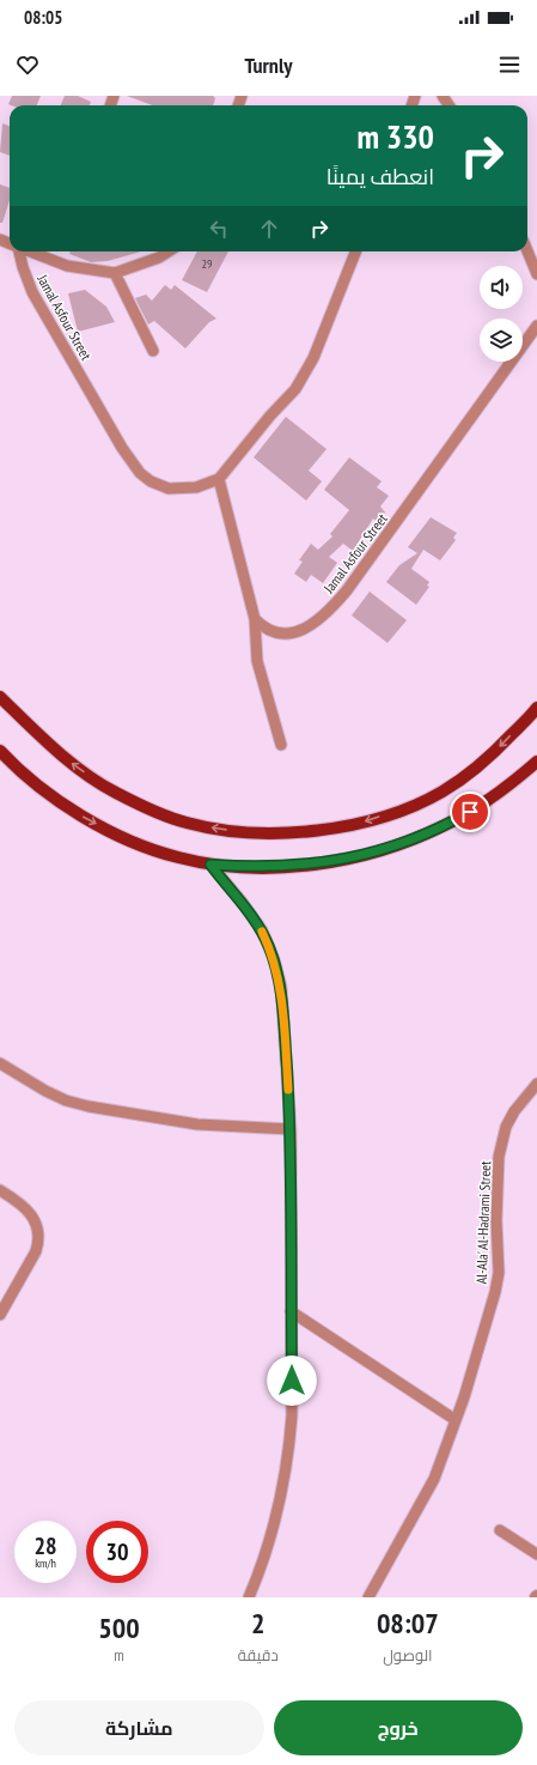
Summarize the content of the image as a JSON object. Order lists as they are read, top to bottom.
{
  "streets": {
    "street": ["Jamal Asfour Street", "Al-Ala' Al-Hadrami Street"]
  },
  "house_numbers": ["29"],
  "page": {
    "status": "08:05",
    "header": "Turnly",
    "turn": ["330 m", "انعطف يمينًا"],
    "speed": "28 km/h",
    "limit": "30",
    "eta": [
      "08:07",
      "الوصول",
      "2",
      "دقيقة",
      "500",
      "m"
    ],
    "buttons": ["خروج", "مشاركة"]
  }
}
